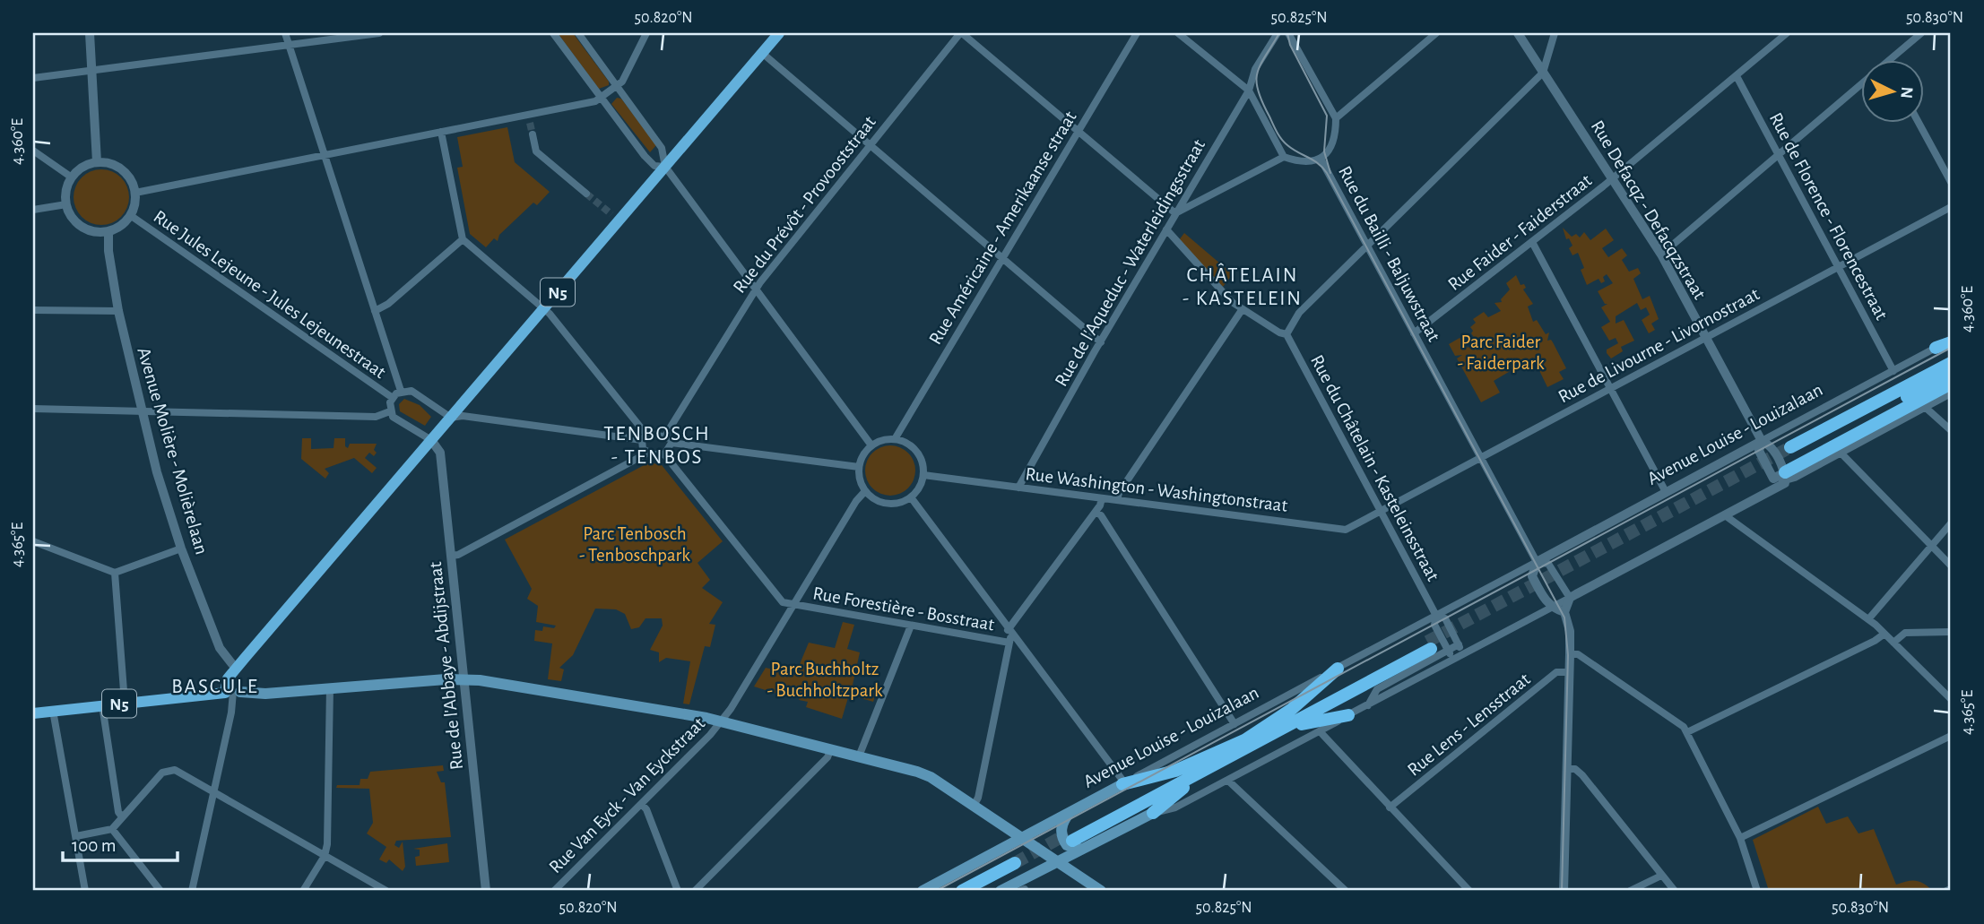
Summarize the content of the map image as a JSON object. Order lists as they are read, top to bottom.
{
  "streets": {
    "highway": ["Avenue Louise - Louizalaan"],
    "main road": ["N5"],
    "street": [
      "Rue du Prévôt - Provooststraat",
      "Rue Defacqz - Defacqzstraat",
      "Rue de Florence - Florencestraat",
      "Rue Américaine - Amerikaanse straat",
      "Rue Faider - Faiderstraat",
      "Rue du Bailli - Baljuwstraat",
      "Rue de l'Aqueduc - Waterleidingsstraat",
      "Rue Jules Lejeune - Jules Lejeunestraat",
      "Rue de Livourne - Livornostraat",
      "Avenue Molière - Molièrelaan",
      "Rue du Châtelain - Kasteleinsstraat",
      "Rue Washington - Washingtonstraat",
      "Rue Forestière - Bosstraat",
      "Rue de l'Abbaye - Abdijstraat",
      "Rue Lens - Lensstraat",
      "Rue Van Eyck - Van Eyckstraat"
    ]
  },
  "crossings": [
    ["Rue Defacqz - Defacqzstraat", "Rue Faider - Faiderstraat"],
    ["Rue Defacqz - Defacqzstraat", "Rue de Livourne - Livornostraat"],
    ["Rue Defacqz - Defacqzstraat", "Avenue Louise - Louizalaan"],
    ["Rue de Florence - Florencestraat", "Rue Faider - Faiderstraat"],
    ["Rue de Florence - Florencestraat", "Rue de Livourne - Livornostraat"],
    ["Rue de Florence - Florencestraat", "Avenue Louise - Louizalaan"],
    ["Rue Américaine - Amerikaanse straat", "Rue Washington - Washingtonstraat"],
    ["Rue Faider - Faiderstraat", "Rue du Bailli - Baljuwstraat"],
    ["Rue du Bailli - Baljuwstraat", "Rue de Livourne - Livornostraat"],
    ["Rue du Bailli - Baljuwstraat", "Avenue Louise - Louizalaan"],
    ["Rue de l'Aqueduc - Waterleidingsstraat", "Rue Washington - Washingtonstraat"],
    ["N5", "Avenue Molière - Molièrelaan"],
    ["N5", "Rue de l'Abbaye - Abdijstraat"],
    ["Rue Jules Lejeune - Jules Lejeunestraat", "Avenue Molière - Molièrelaan"],
    ["Rue de Livourne - Livornostraat", "Rue du Châtelain - Kasteleinsstraat"],
    ["Rue de Livourne - Livornostraat", "Rue Washington - Washingtonstraat"],
    ["Avenue Louise - Louizalaan", "Rue du Châtelain - Kasteleinsstraat"],
    ["Rue du Châtelain - Kasteleinsstraat", "Rue Washington - Washingtonstraat"]
  ],
  "districts": ["CHÂTELAIN - KASTELEIN", "TENBOSCH - TENBOS", "BASCULE"],
  "parks": ["Parc Faider - Faiderpark", "Parc Tenbosch - Tenboschpark", "Parc Buchholtz - Buchholtzpark"],
  "scale_bar": "100 m",
  "north": "right",
  "coordinates": [
    "50.820°N",
    "50.825°N",
    "50.830°N",
    "4.360°E",
    "4.365°E"
  ]
}
